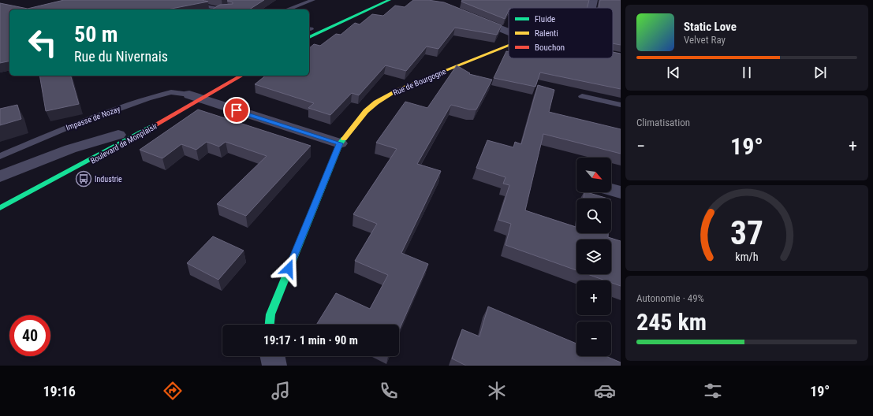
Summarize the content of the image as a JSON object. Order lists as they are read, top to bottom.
{
  "streets": {
    "main road": ["Rue de Bourgogne", "Boulevard de Monplaisir"],
    "lane": ["Impasse de Nozay"]
  },
  "crossings": [
    ["Impasse de Nozay", "Boulevard de Monplaisir"]
  ],
  "places": {
    "bus stop": ["Industrie"]
  },
  "legend": ["Fluide", "Ralenti", "Bouchon"],
  "north": "bottom right",
  "page": {
    "turn": ["50 m", "Rue du Nivernais"],
    "song": ["Static Love", "Velvet Ray"],
    "tile": [
      "Climatisation",
      ["Autonomie · 49%", "245 km"]
    ],
    "heat": ["−", "19°", "+"],
    "map_buttons": ["+", "−"],
    "limit": "40",
    "trip": "19:17 · 1 min · 90 m",
    "tabs": ["19:16", "19°"],
    "gauge": ["37", "km/h"]
  }
}
